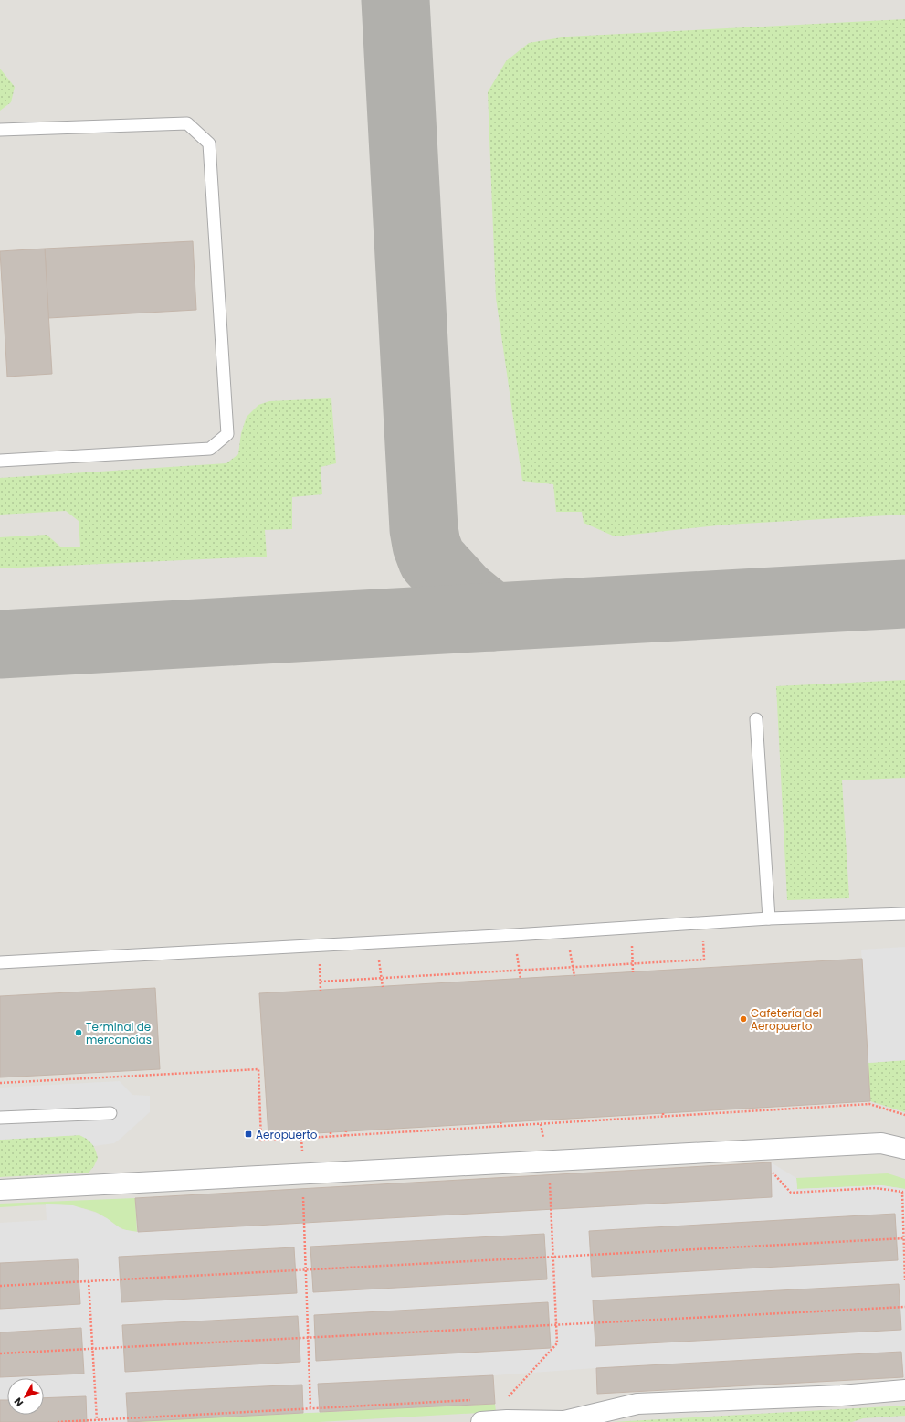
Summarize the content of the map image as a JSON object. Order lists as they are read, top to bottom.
{
  "places": {
    "other": ["Cafetería del Aeropuerto", "Terminal de mercancías"],
    "transit": ["Aeropuerto"]
  },
  "north": "bottom left"
}
